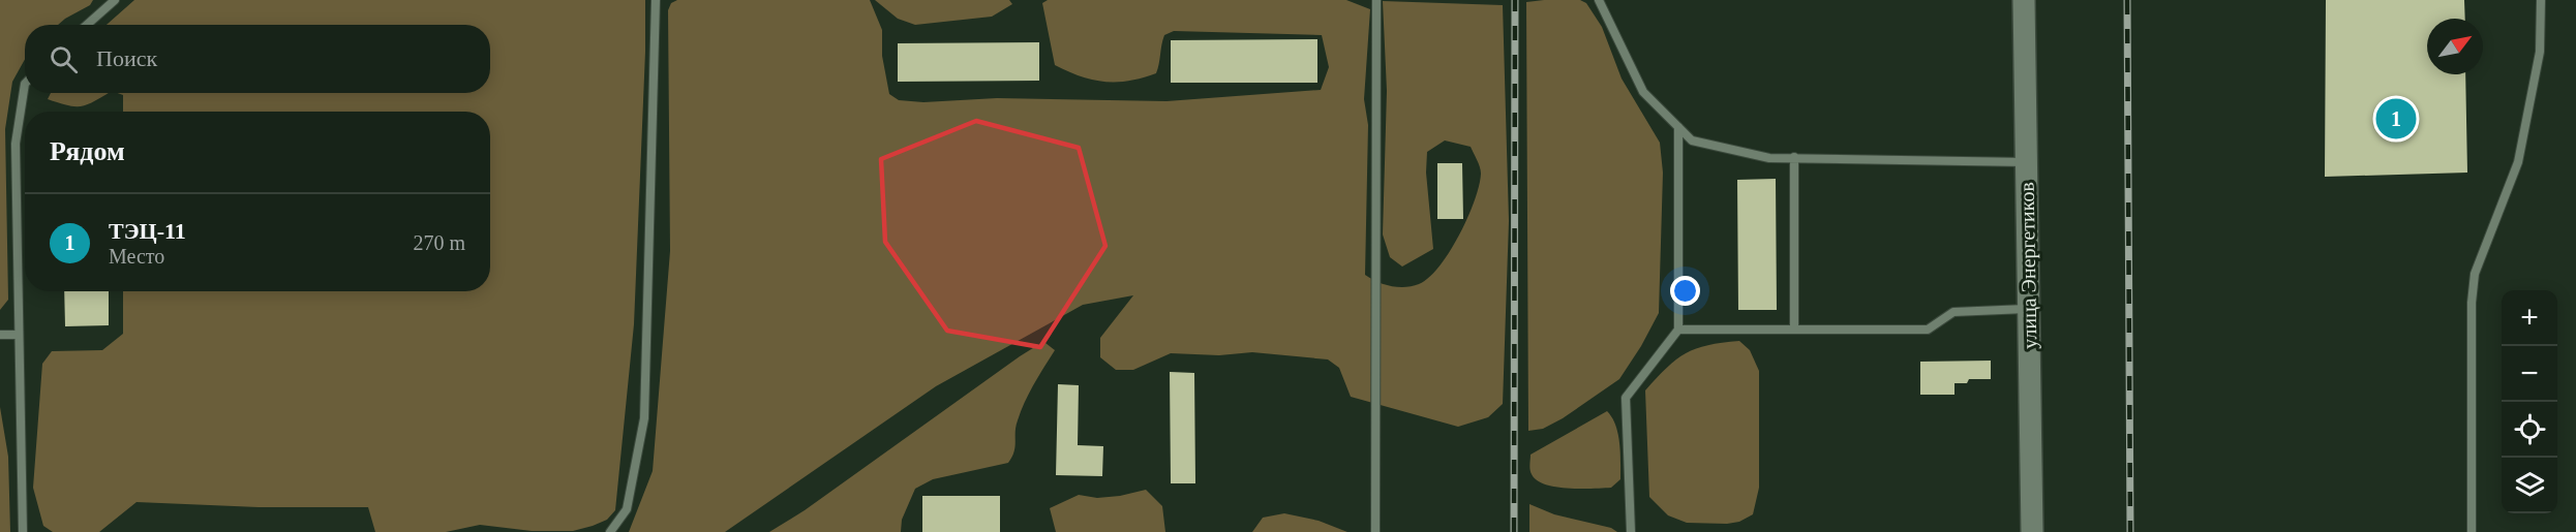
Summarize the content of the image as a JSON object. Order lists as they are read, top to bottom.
{
  "streets": {
    "street": ["улица Энергетиков"]
  },
  "north": "top right",
  "page": {
    "search": "Поиск",
    "pins": "1",
    "heading": "Рядом",
    "list": [
      {
        "mark": "1",
        "name": "ТЭЦ-11",
        "note": "Место",
        "value": "270 m"
      }
    ],
    "map_buttons": ["+", "−"]
  }
}
